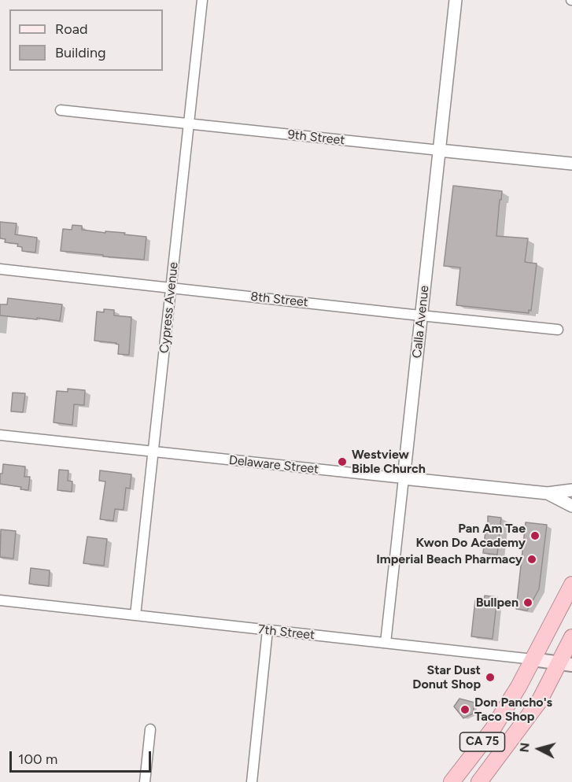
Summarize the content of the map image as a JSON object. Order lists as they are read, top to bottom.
{
  "streets": {
    "highway": ["CA 75"],
    "main road": ["7th Street"],
    "street": [
      "9th Street",
      "8th Street",
      "Cypress Avenue",
      "Calla Avenue",
      "Delaware Street"
    ]
  },
  "crossings": [
    ["9th Street", "Cypress Avenue"],
    ["9th Street", "Calla Avenue"],
    ["8th Street", "Cypress Avenue"],
    ["8th Street", "Calla Avenue"],
    ["Cypress Avenue", "Delaware Street"],
    ["Cypress Avenue", "7th Street"],
    ["Calla Avenue", "Delaware Street"],
    ["Calla Avenue", "7th Street"],
    ["7th Street", "CA 75"]
  ],
  "places": [
    "Westview Bible Church",
    "Pan Am Tae Kwon Do Academy",
    "Imperial Beach Pharmacy",
    "Bullpen",
    "Star Dust Donut Shop",
    "Don Pancho's Taco Shop"
  ],
  "legend": ["Road", "Building"],
  "scale_bar": "100 m",
  "north": "left"
}
